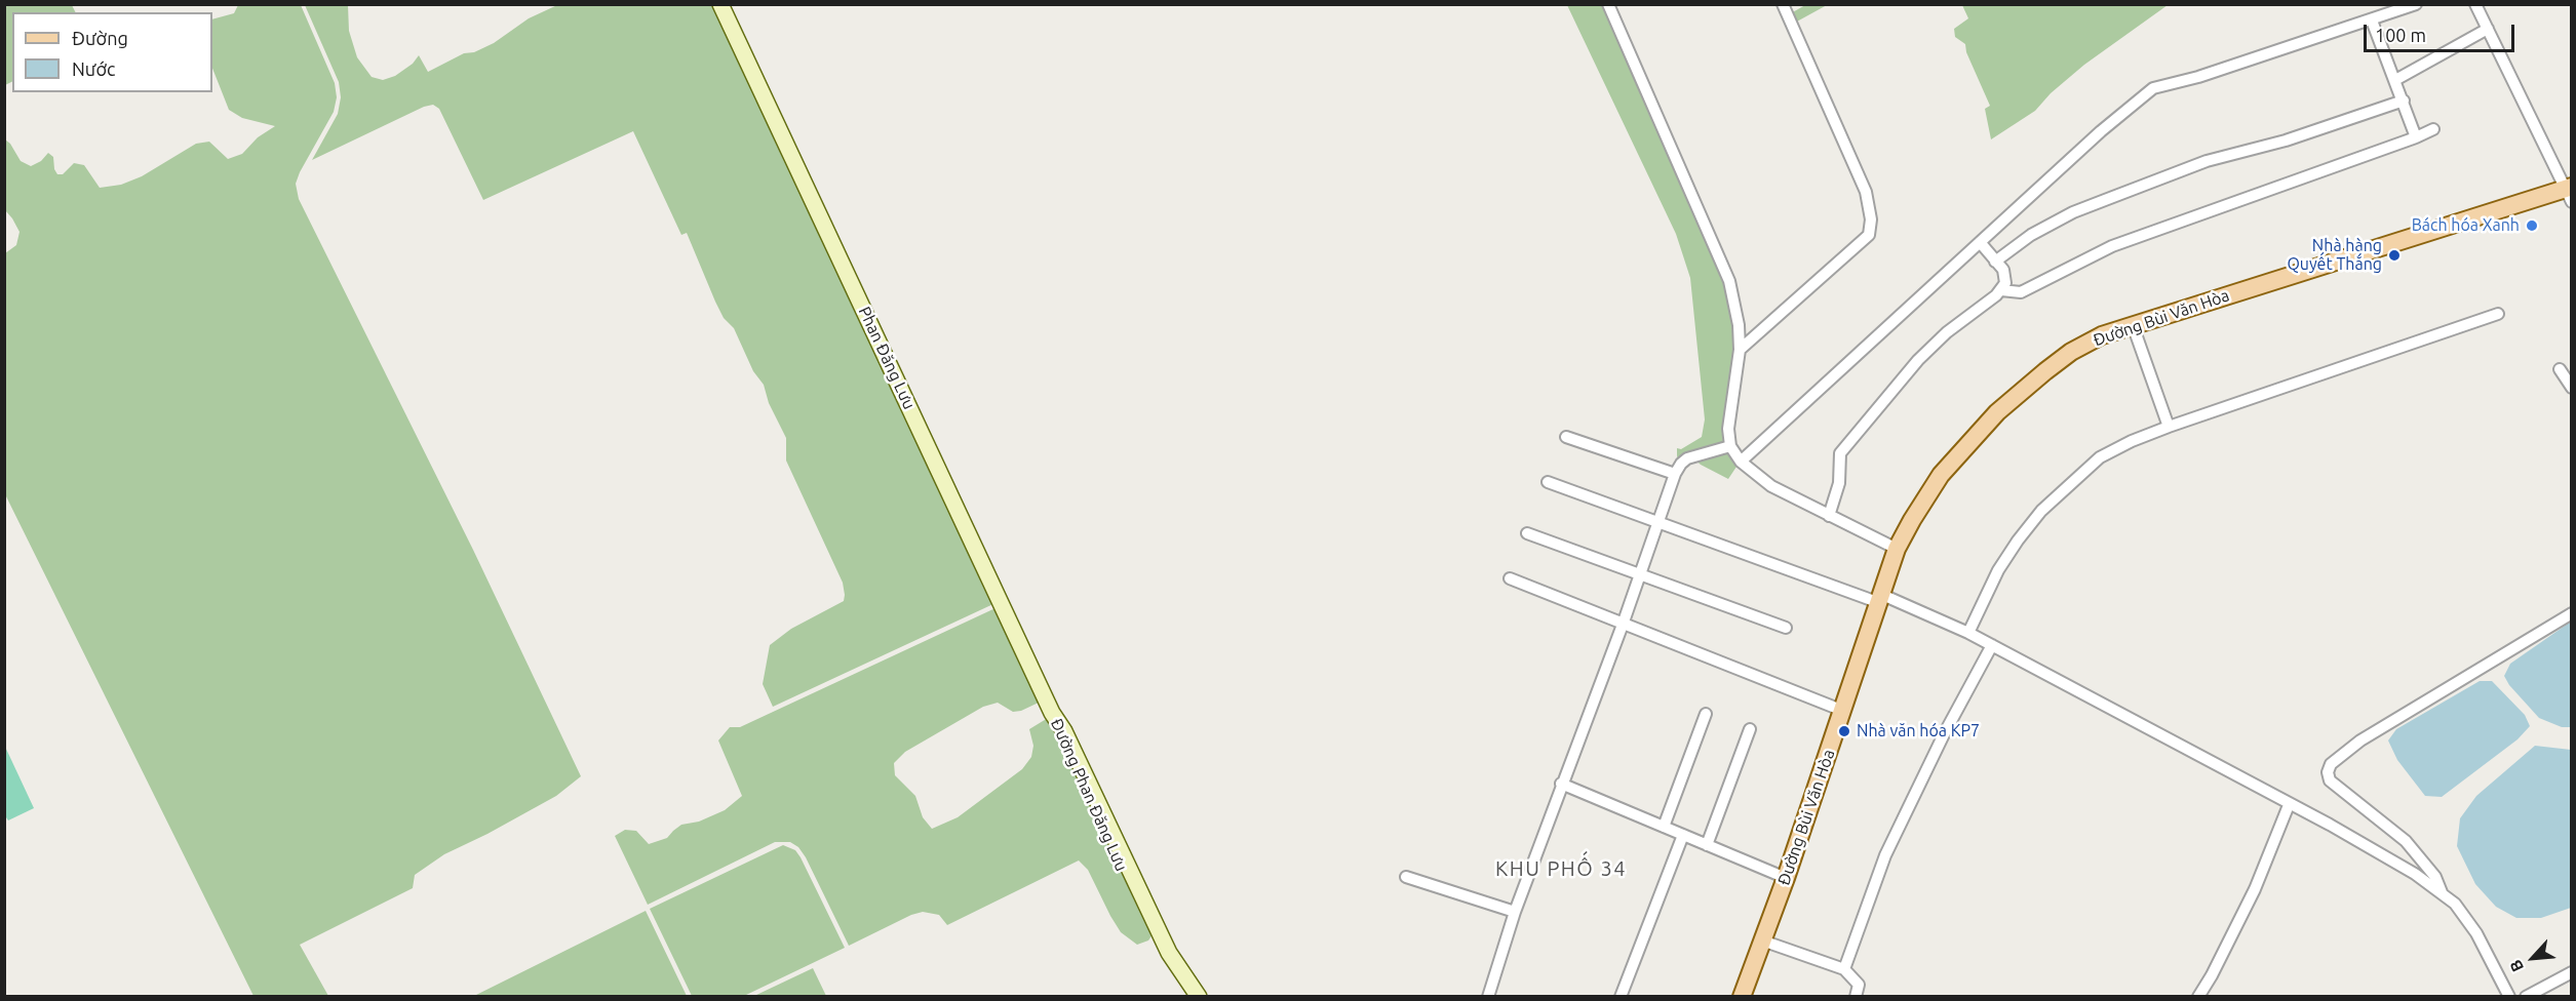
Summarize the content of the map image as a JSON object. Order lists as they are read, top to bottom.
{
  "streets": {
    "main road": ["Đường Bùi Văn Hòa"],
    "street": ["Phan Đăng Lưu", "Đường Phan Đăng Lưu"]
  },
  "crossings": [
    ["Phan Đăng Lưu", "Đường Phan Đăng Lưu"]
  ],
  "districts": ["KHU PHỐ 34"],
  "places": ["Bách hóa Xanh", "Nhà hàng Quyết Thắng", "Nhà văn hóa KP7"],
  "legend": ["Đường", "Nước"],
  "scale_bar": "100 m",
  "north": "bottom left"
}
